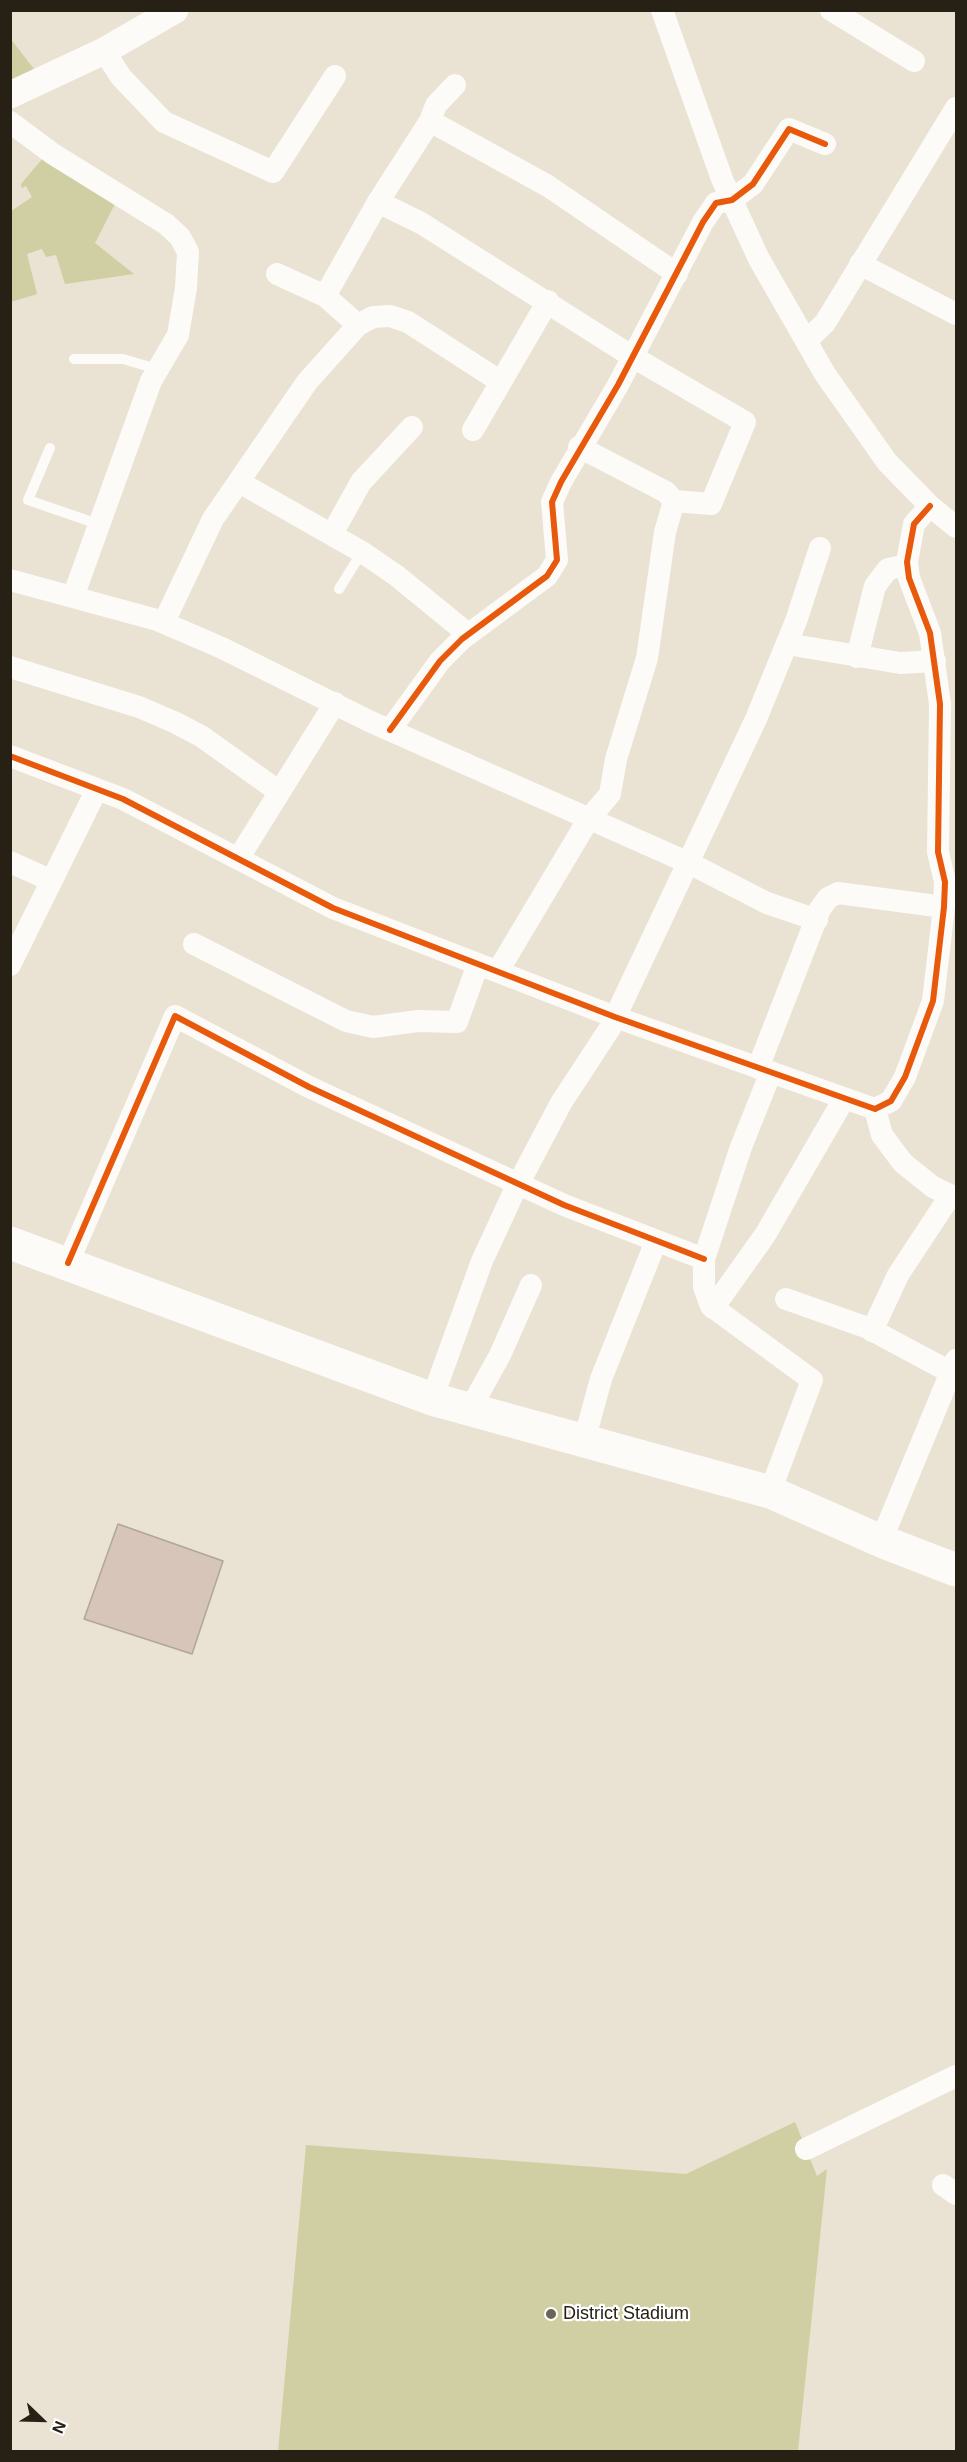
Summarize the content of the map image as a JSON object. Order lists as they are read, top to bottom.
{
  "places": ["District Stadium"],
  "north": "bottom right"
}
